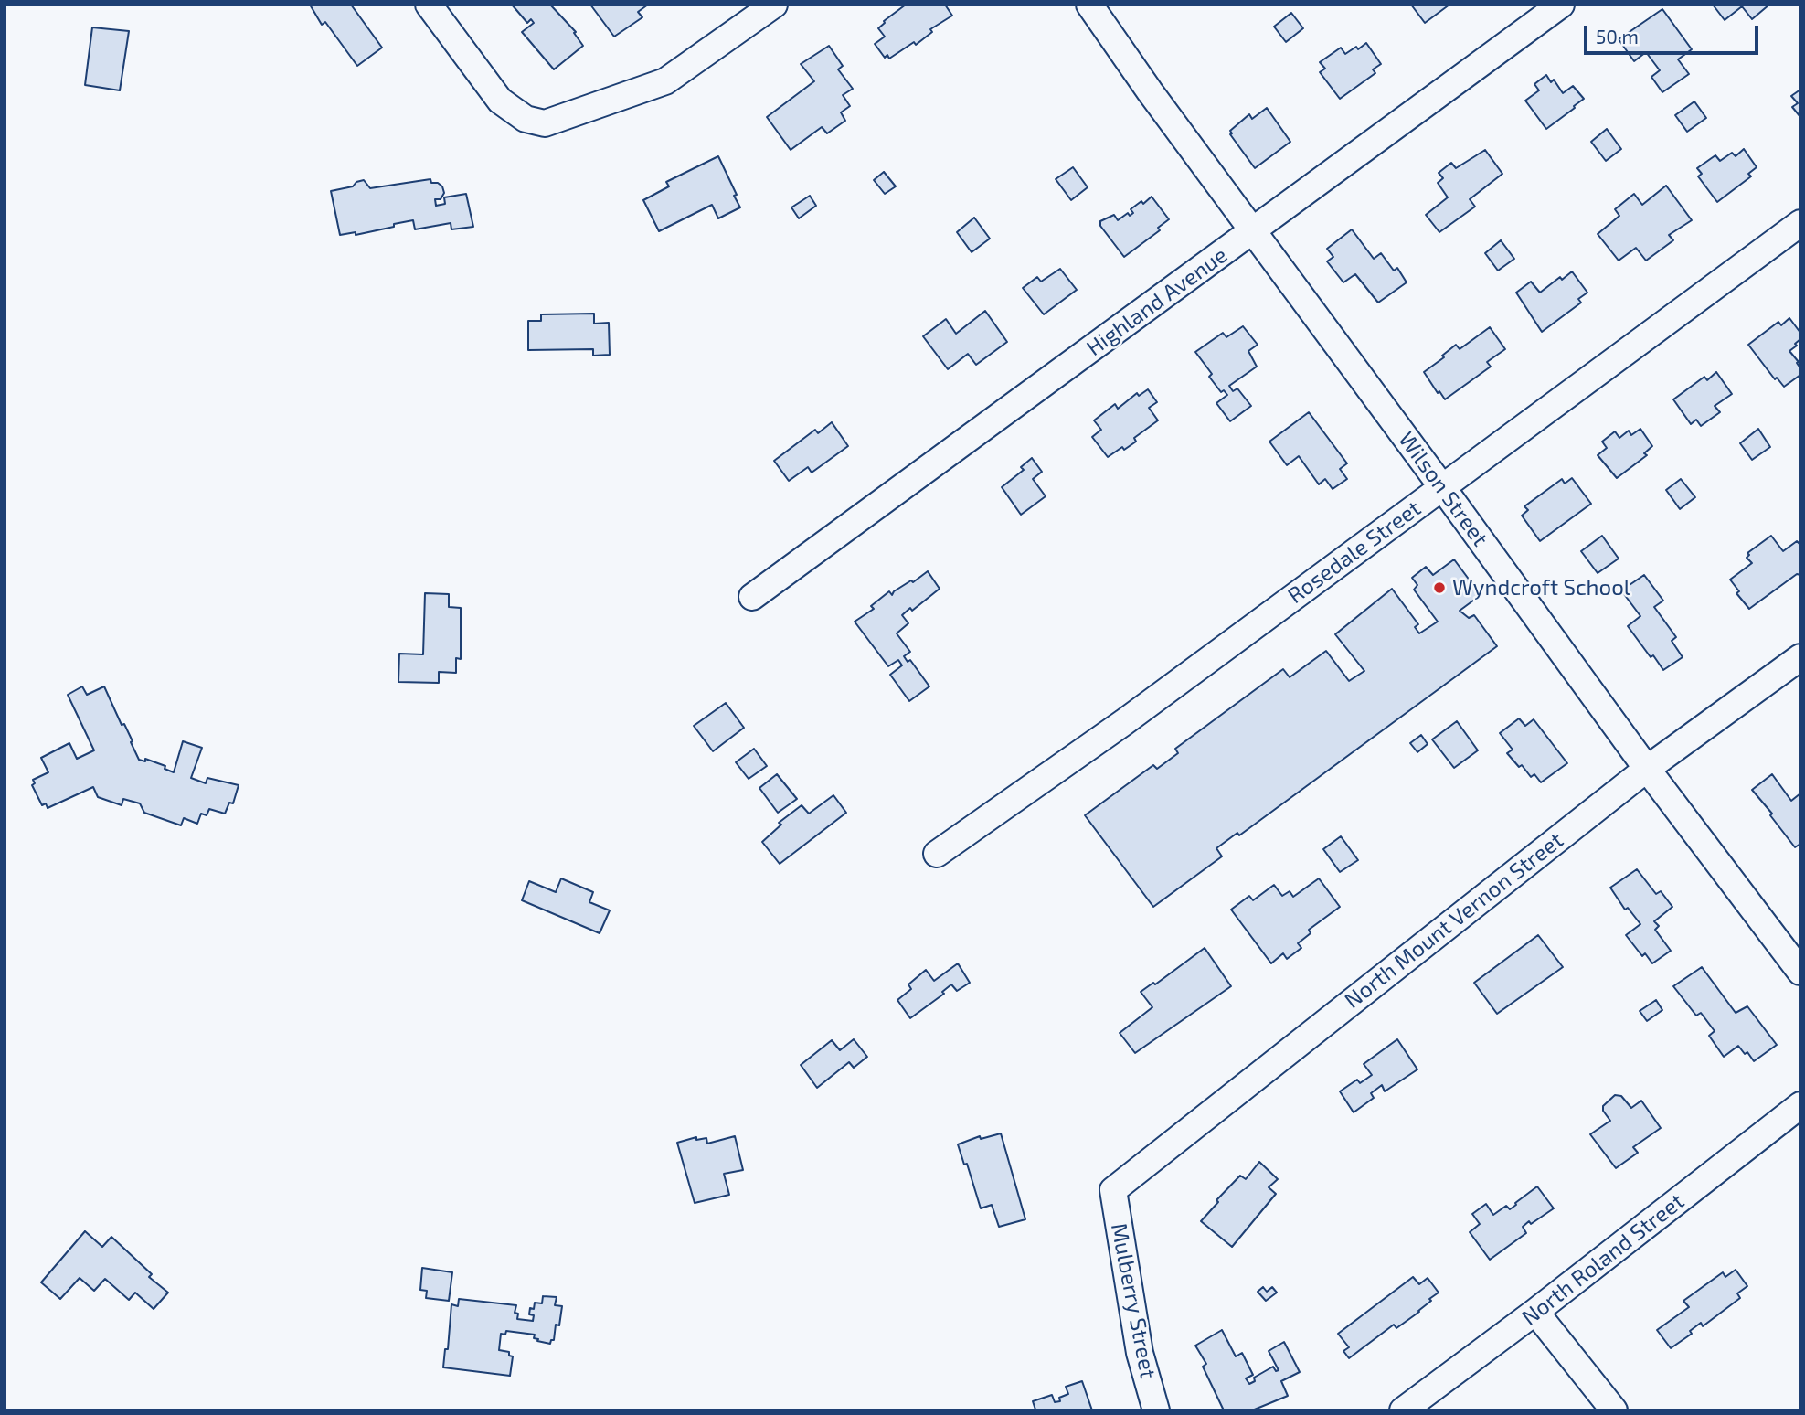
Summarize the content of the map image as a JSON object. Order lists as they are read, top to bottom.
{
  "streets": {
    "street": [
      "Highland Avenue",
      "Wilson Street",
      "Rosedale Street",
      "North Mount Vernon Street",
      "North Roland Street",
      "Mulberry Street"
    ]
  },
  "crossings": [
    ["Highland Avenue", "Wilson Street"],
    ["Wilson Street", "Rosedale Street"],
    ["Wilson Street", "North Mount Vernon Street"],
    ["North Mount Vernon Street", "Mulberry Street"]
  ],
  "places": ["Wyndcroft School"],
  "scale_bar": "50 m"
}
